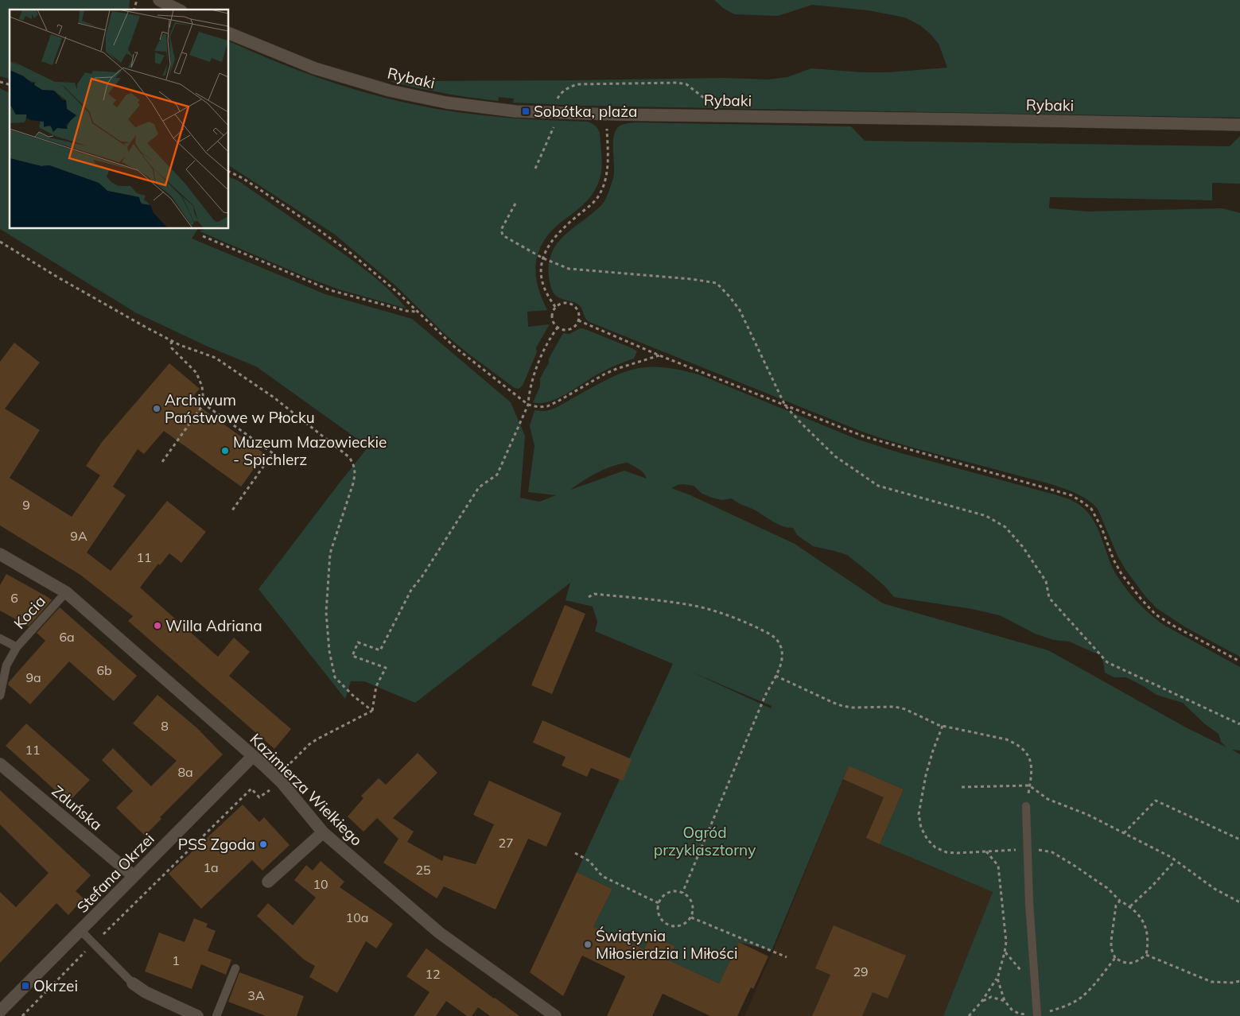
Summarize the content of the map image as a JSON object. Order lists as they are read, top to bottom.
{
  "streets": {
    "street": [
      "Rybaki",
      "Kazimierza Wielkiego",
      "Zduńska",
      "Stefana Okrzei"
    ],
    "lane": ["Kocia"]
  },
  "crossings": [
    ["Kocia", "Kazimierza Wielkiego"],
    ["Kazimierza Wielkiego", "Stefana Okrzei"],
    ["Zduńska", "Stefana Okrzei"]
  ],
  "parks": ["Ogród przyklasztorny"],
  "places": {
    "transit": ["Sobótka, plaża", "Okrzei"],
    "other": [
      "Archiwum Państwowe w Płocku",
      "Muzeum Mazowieckie - Spichlerz",
      "Willa Adriana",
      "PSS Zgoda",
      "Świątynia Miłosierdzia i Miłości"
    ]
  },
  "house_numbers": [
    "9",
    "9A",
    "11",
    "6",
    "6a",
    "6b",
    "9a",
    "8",
    "11",
    "8a",
    "27",
    "1a",
    "25",
    "10",
    "10a",
    "1",
    "29",
    "12",
    "3A"
  ]
}
